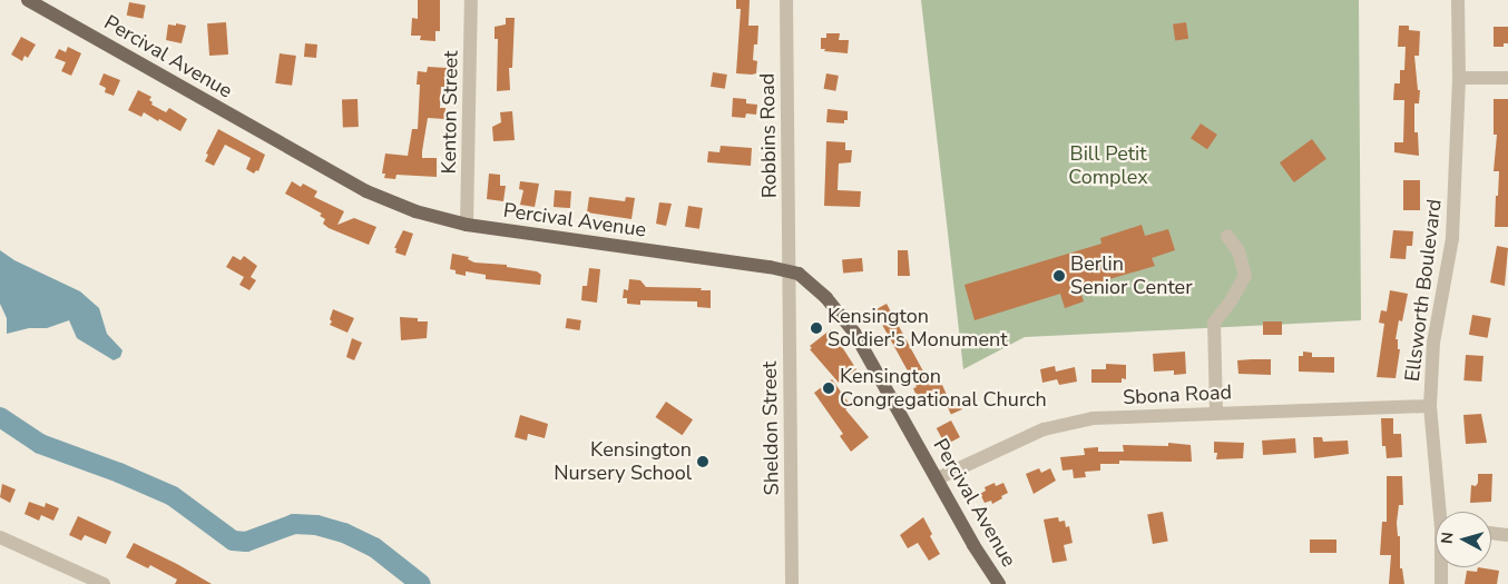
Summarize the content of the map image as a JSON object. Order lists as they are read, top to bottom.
{
  "streets": {
    "main road": ["Percival Avenue"],
    "street": [
      "Kenton Street",
      "Robbins Road",
      "Ellsworth Boulevard",
      "Sbona Road",
      "Sheldon Street"
    ]
  },
  "crossings": [
    ["Percival Avenue", "Kenton Street"],
    ["Percival Avenue", "Robbins Road"],
    ["Percival Avenue", "Sbona Road"],
    ["Percival Avenue", "Sheldon Street"],
    ["Robbins Road", "Sheldon Street"],
    ["Ellsworth Boulevard", "Sbona Road"]
  ],
  "parks": ["Bill Petit Complex"],
  "places": [
    "Berlin Senior Center",
    "Kensington Soldier's Monument",
    "Kensington Congregational Church",
    "Kensington Nursery School"
  ],
  "north": "left"
}
